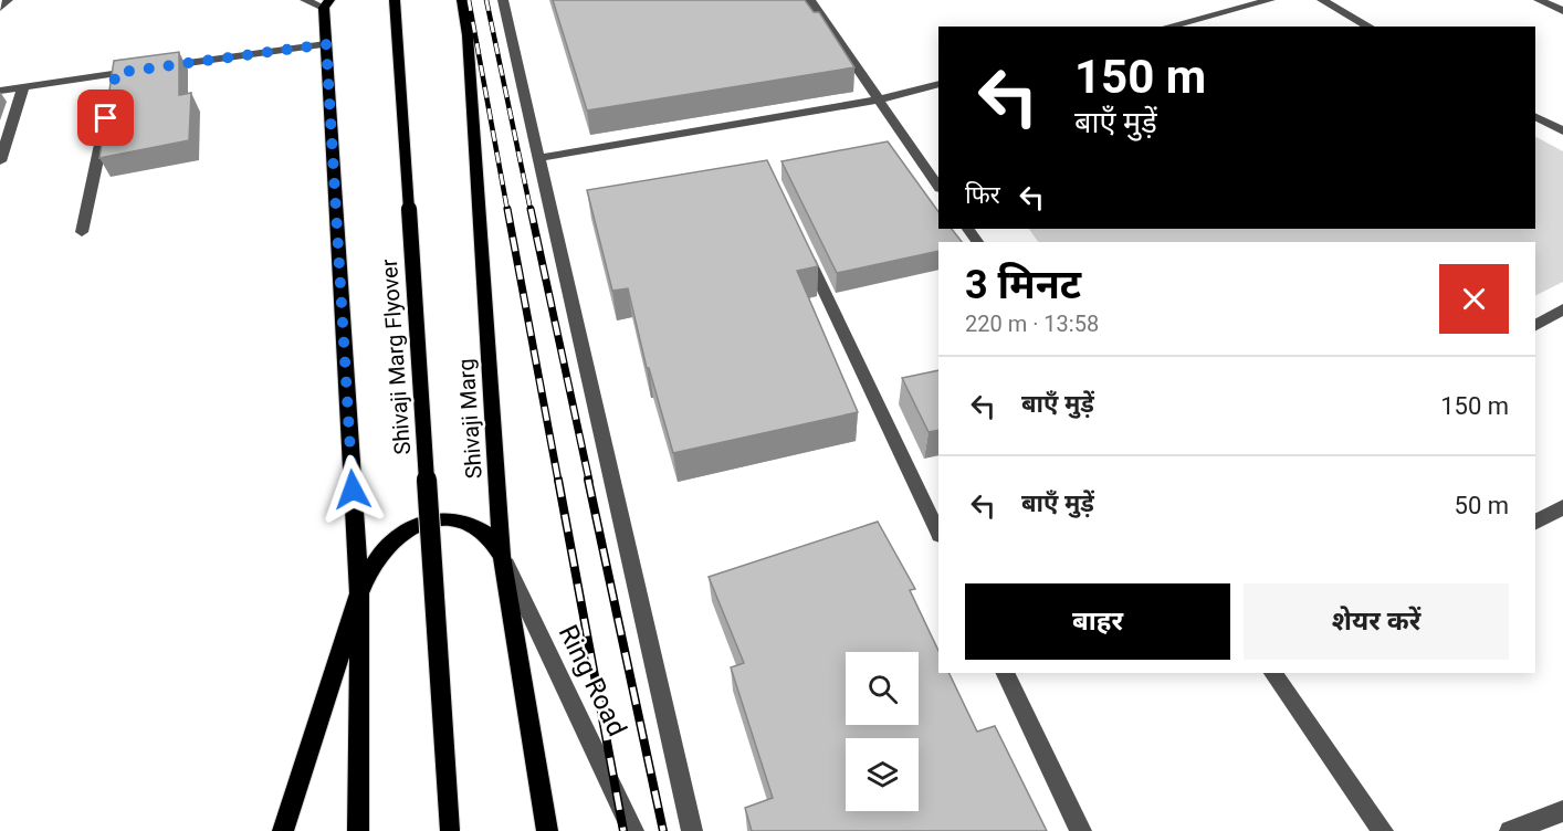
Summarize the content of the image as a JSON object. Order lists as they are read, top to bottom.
{
  "streets": {
    "main road": ["Shivaji Marg Flyover", "Shivaji Marg"],
    "street": ["Ring Road"]
  },
  "crossings": [
    ["Shivaji Marg", "Ring Road"]
  ],
  "page": {
    "turn": ["150 m", "बाएँ मुड़ें"],
    "then": "फिर",
    "heading": ["3 मिनट", "220 m · 13:58"],
    "list": [
      {
        "name": "बाएँ मुड़ें",
        "value": "150 m"
      },
      {
        "name": "बाएँ मुड़ें",
        "value": "50 m"
      }
    ],
    "buttons": ["बाहर", "शेयर करें"]
  }
}
